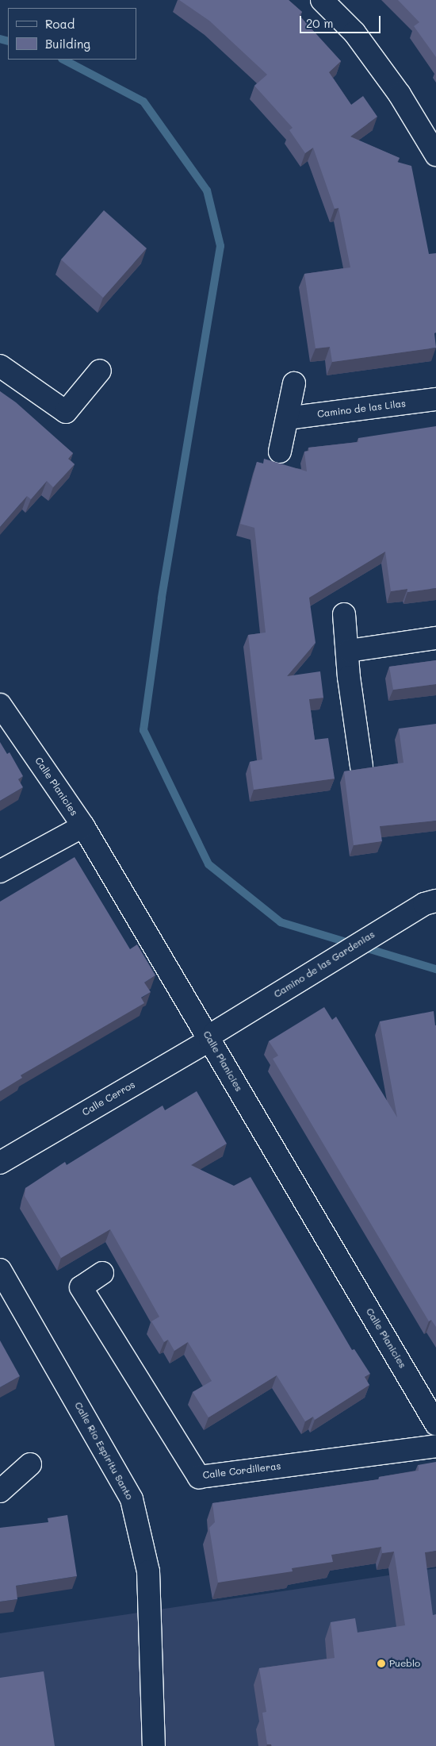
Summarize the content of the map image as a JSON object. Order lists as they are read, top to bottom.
{
  "streets": {
    "street": [
      "Camino de las Lilas",
      "Calle Planicies",
      "Camino de las Gardenias",
      "Calle Cerros",
      "Calle Río Espíritu Santo",
      "Calle Cordilleras"
    ]
  },
  "crossings": [
    ["Calle Planicies", "Camino de las Gardenias"],
    ["Calle Planicies", "Calle Cerros"],
    ["Camino de las Gardenias", "Calle Cerros"]
  ],
  "places": ["Pueblo"],
  "legend": ["Road", "Building"],
  "scale_bar": "20 m"
}
